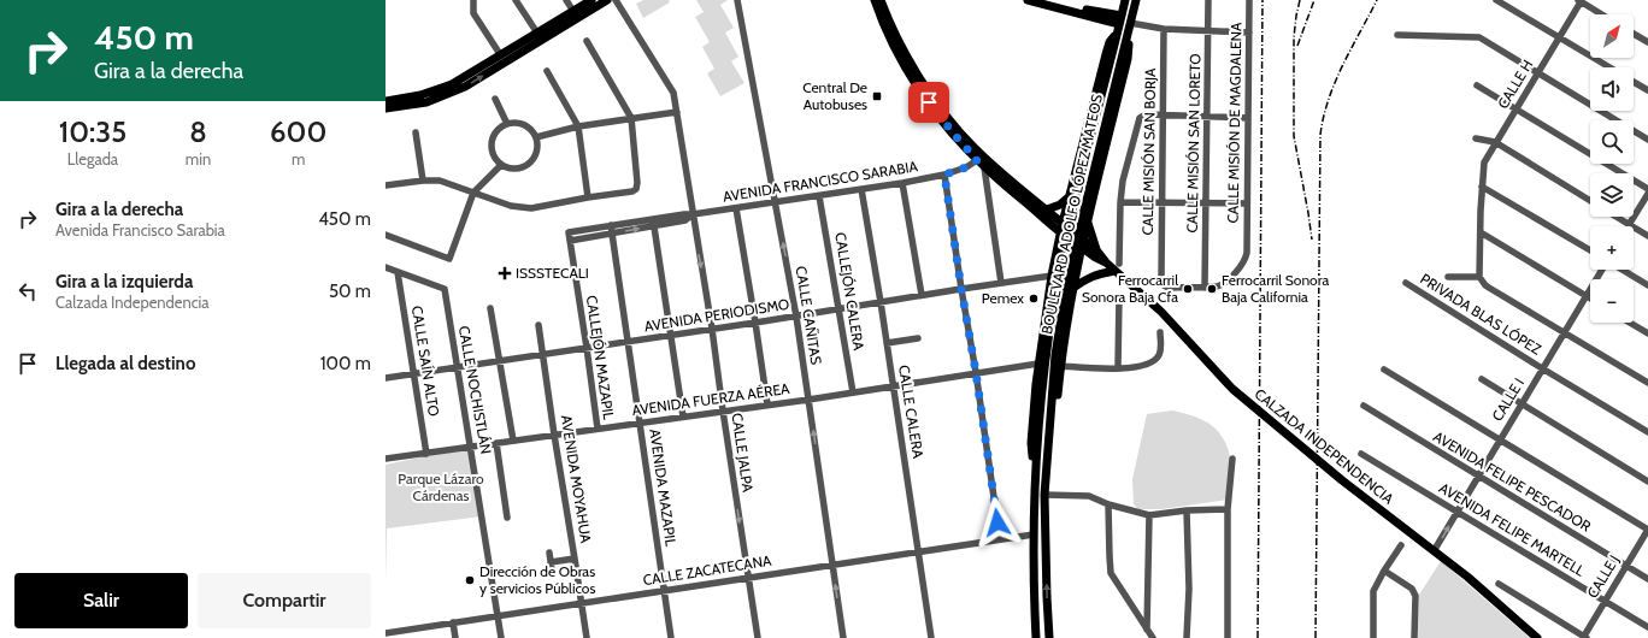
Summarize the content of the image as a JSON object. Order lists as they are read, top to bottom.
{
  "streets": {
    "main road": ["BOULEVARD ADOLFO LÓPEZ MATEOS", "CALZADA INDEPENDENCIA"],
    "street": [
      "CALLE H",
      "CALLE MISIÓN DE MAGDALENA",
      "CALLE MISIÓN SAN LORETO",
      "CALLE MISIÓN SAN BORJA",
      "AVENIDA FRANCISCO SARABIA",
      "CALLEJÓN CALERA",
      "PRIVADA BLAS LÓPEZ",
      "AVENIDA PERIODISMO",
      "CALLE CAÑITAS",
      "CALLEJÓN MAZAPIL",
      "CALLE SAÍN ALTO",
      "CALLE NOCHISTLÁN",
      "AVENIDA FUERZA AÉREA",
      "CALLE I",
      "CALLE CALERA",
      "CALLE JALPA",
      "AVENIDA MOYAHUA",
      "AVENIDA FELIPE PESCADOR",
      "AVENIDA MAZAPIL",
      "AVENIDA FELIPE MARTELL",
      "CALLE ZACATECANA",
      "CALLE J"
    ]
  },
  "crossings": [
    ["CALLE H", "PRIVADA BLAS LÓPEZ"],
    ["CALLE MISIÓN DE MAGDALENA", "CALLE MISIÓN SAN LORETO"],
    ["CALLE MISIÓN DE MAGDALENA", "CALLE MISIÓN SAN BORJA"],
    ["AVENIDA FRANCISCO SARABIA", "CALLEJÓN CALERA"],
    ["AVENIDA FRANCISCO SARABIA", "CALLE CAÑITAS"],
    ["AVENIDA FRANCISCO SARABIA", "CALLEJÓN MAZAPIL"],
    ["AVENIDA FRANCISCO SARABIA", "CALLE CALERA"],
    ["AVENIDA FRANCISCO SARABIA", "CALZADA INDEPENDENCIA"],
    ["AVENIDA FRANCISCO SARABIA", "CALLE JALPA"],
    ["AVENIDA FRANCISCO SARABIA", "AVENIDA MAZAPIL"],
    ["BOULEVARD ADOLFO LÓPEZ MATEOS", "CALLE ZACATECANA"],
    ["CALLEJÓN CALERA", "AVENIDA PERIODISMO"],
    ["CALLEJÓN CALERA", "AVENIDA FUERZA AÉREA"],
    ["PRIVADA BLAS LÓPEZ", "CALLE I"],
    ["AVENIDA PERIODISMO", "CALLE CAÑITAS"],
    ["AVENIDA PERIODISMO", "CALLEJÓN MAZAPIL"],
    ["AVENIDA PERIODISMO", "CALLE SAÍN ALTO"],
    ["AVENIDA PERIODISMO", "CALLE NOCHISTLÁN"],
    ["AVENIDA PERIODISMO", "CALLE CALERA"],
    ["AVENIDA PERIODISMO", "CALLE JALPA"],
    ["AVENIDA PERIODISMO", "AVENIDA MOYAHUA"],
    ["AVENIDA PERIODISMO", "AVENIDA MAZAPIL"],
    ["CALLE CAÑITAS", "AVENIDA FUERZA AÉREA"],
    ["CALLE CAÑITAS", "CALLE ZACATECANA"],
    ["CALLEJÓN MAZAPIL", "AVENIDA FUERZA AÉREA"],
    ["CALLE SAÍN ALTO", "CALLE NOCHISTLÁN"],
    ["CALLE SAÍN ALTO", "AVENIDA FUERZA AÉREA"],
    ["CALLE NOCHISTLÁN", "AVENIDA FUERZA AÉREA"],
    ["CALLE NOCHISTLÁN", "CALLE ZACATECANA"],
    ["AVENIDA FUERZA AÉREA", "CALLE CALERA"],
    ["AVENIDA FUERZA AÉREA", "CALLE JALPA"],
    ["AVENIDA FUERZA AÉREA", "AVENIDA MOYAHUA"],
    ["AVENIDA FUERZA AÉREA", "AVENIDA MAZAPIL"],
    ["CALLE I", "CALZADA INDEPENDENCIA"],
    ["CALLE I", "AVENIDA FELIPE PESCADOR"],
    ["CALLE I", "AVENIDA FELIPE MARTELL"],
    ["CALLE CALERA", "CALLE ZACATECANA"],
    ["CALLE JALPA", "CALLE ZACATECANA"],
    ["AVENIDA MOYAHUA", "CALLE ZACATECANA"],
    ["AVENIDA FELIPE PESCADOR", "CALLE J"],
    ["AVENIDA MAZAPIL", "CALLE ZACATECANA"],
    ["AVENIDA FELIPE MARTELL", "CALLE J"]
  ],
  "parks": ["Parque Lázaro Cárdenas"],
  "places": {
    "transit": ["Central De Autobuses"],
    "health": ["ISSSTECALI"],
    "other": [
      "Ferrocarril Sonora Baja Cfa",
      "Ferrocarril Sonora Baja California",
      "Pemex",
      "Dirección de Obras y servicios Públicos"
    ]
  },
  "north": "top right",
  "page": {
    "turn": ["450 m", "Gira a la derecha"],
    "map_buttons": ["+", "−"],
    "eta": [
      "10:35",
      "Llegada",
      "8",
      "min",
      "600",
      "m"
    ],
    "list": [
      {
        "name": "Gira a la derecha",
        "note": "Avenida Francisco Sarabia",
        "value": "450 m"
      },
      {
        "name": "Gira a la izquierda",
        "note": "Calzada Independencia",
        "value": "50 m"
      },
      {
        "name": "Llegada al destino",
        "value": "100 m"
      }
    ],
    "buttons": ["Salir", "Compartir"]
  }
}
